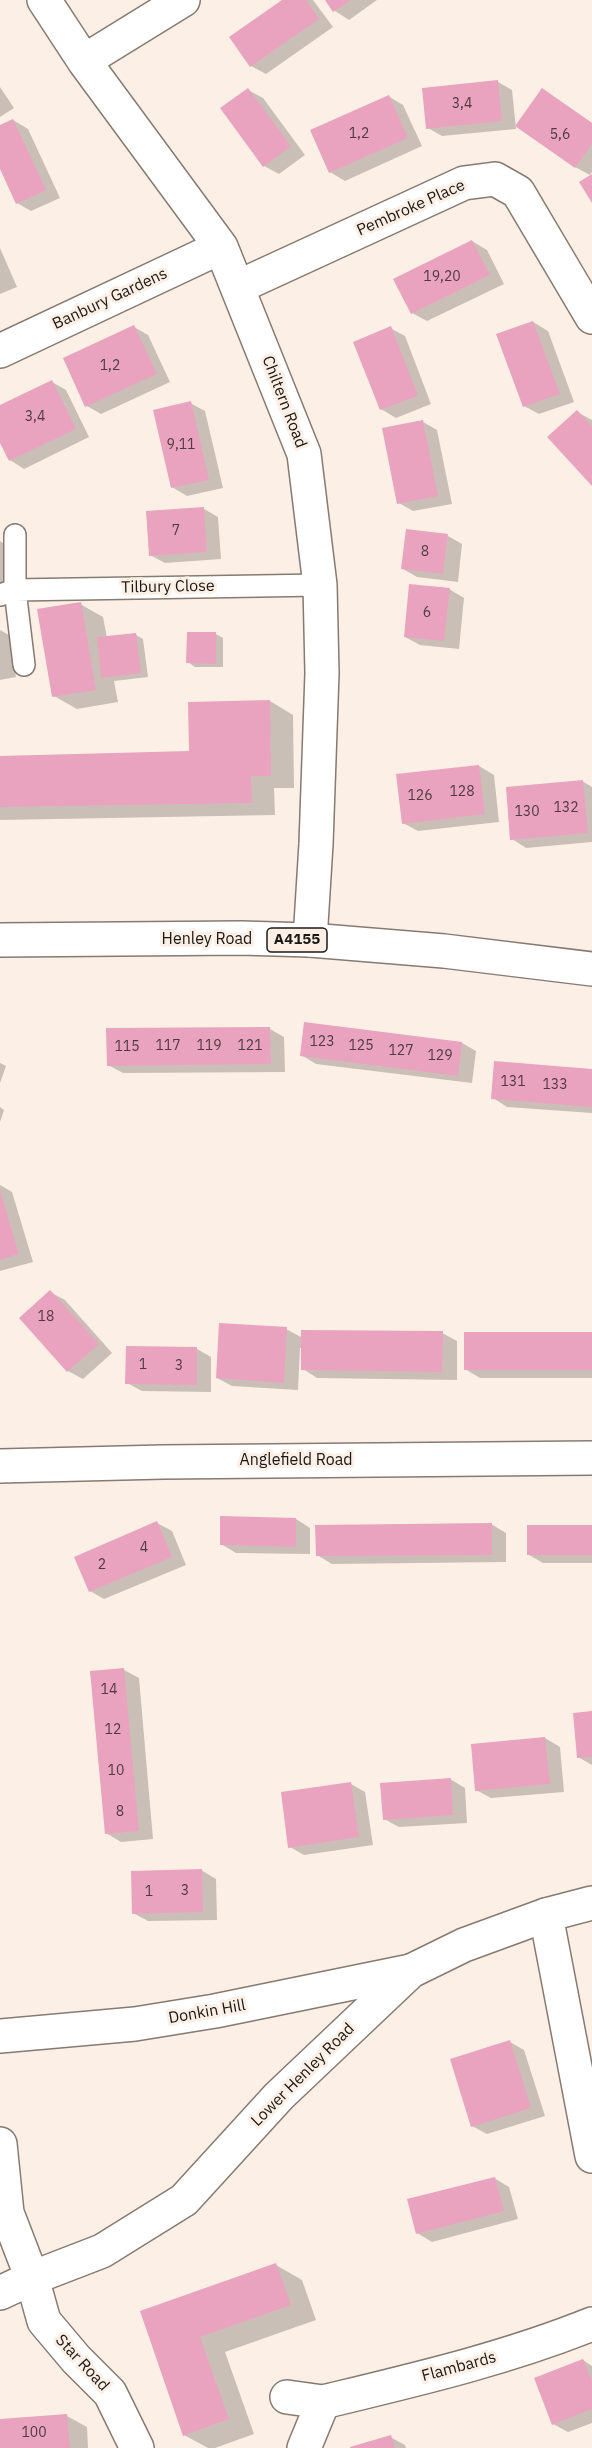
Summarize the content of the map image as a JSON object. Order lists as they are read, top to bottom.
{
  "streets": {
    "street": [
      "Pembroke Place",
      "Banbury Gardens",
      "Chiltern Road",
      "Henley Road",
      "A4155",
      "Anglefield Road",
      "Donkin Hill",
      "Lower Henley Road",
      "Star Road",
      "Flambards"
    ],
    "lane": ["Tilbury Close"]
  },
  "crossings": [
    ["Pembroke Place", "Chiltern Road"],
    ["Banbury Gardens", "Chiltern Road"],
    ["Chiltern Road", "Tilbury Close"],
    ["Chiltern Road", "Henley Road"],
    ["Donkin Hill", "Lower Henley Road"],
    ["Lower Henley Road", "Star Road"]
  ],
  "house_numbers": [
    "3,4",
    "1,2",
    "5,6",
    "19,20",
    "1,2",
    "3,4",
    "9,11",
    "7",
    "8",
    "6",
    "128",
    "126",
    "132",
    "130",
    "123",
    "117",
    "119",
    "121",
    "125",
    "115",
    "127",
    "129",
    "131",
    "133",
    "18",
    "1",
    "3",
    "4",
    "2",
    "14",
    "12",
    "10",
    "8",
    "3",
    "1",
    "100"
  ]
}
